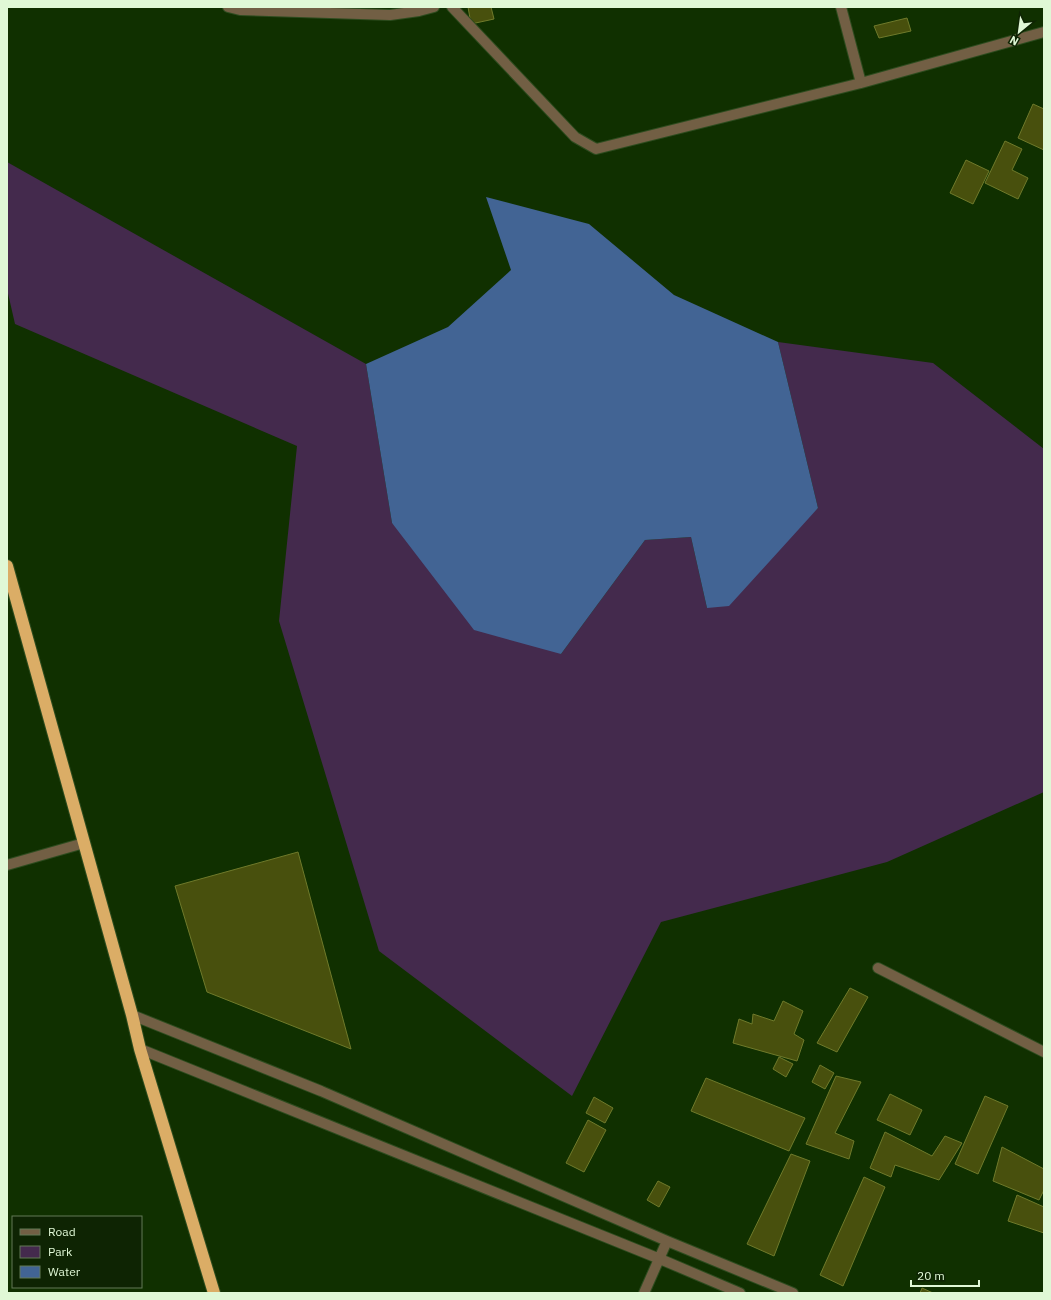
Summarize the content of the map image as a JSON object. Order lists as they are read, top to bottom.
{
  "legend": ["Road", "Park", "Water"],
  "scale_bar": "20 m",
  "north": "bottom left"
}
